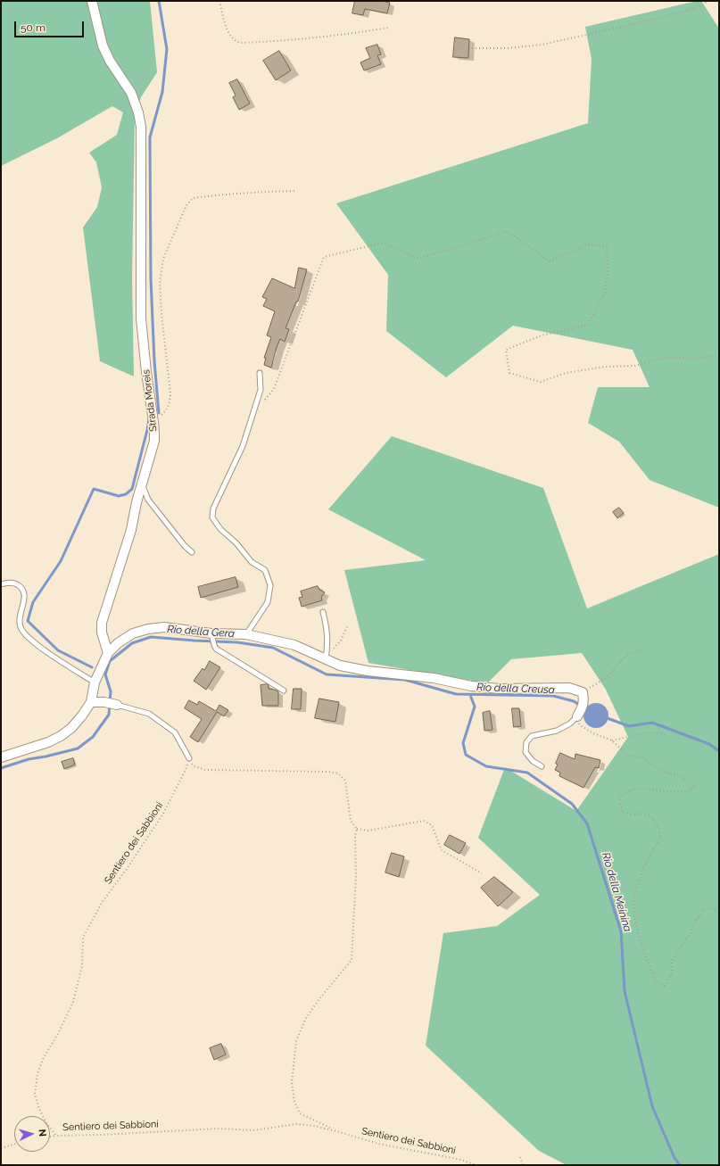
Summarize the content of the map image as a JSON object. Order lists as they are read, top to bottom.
{
  "streets": {
    "street": ["Strada Moreis"],
    "path": ["Sentiero dei Sabbioni"]
  },
  "water": ["Rio della Gera", "Rio della Creusa", "Rio della Meinina"],
  "scale_bar": "50 m",
  "north": "right"
}
